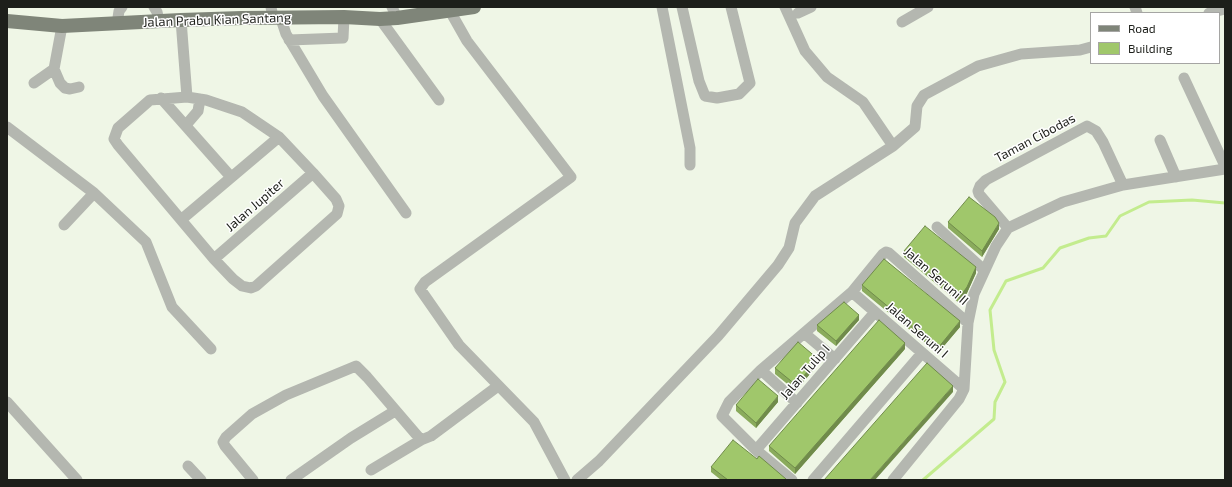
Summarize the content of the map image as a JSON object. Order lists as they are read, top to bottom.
{
  "streets": {
    "main road": ["Jalan Prabu Kian Santang"],
    "street": [
      "Taman Cibodas",
      "Jalan Jupiter",
      "Jalan Seruni II",
      "Jalan Seruni I",
      "Jalan Tulip I"
    ]
  },
  "crossings": [
    ["Jalan Seruni II", "Jalan Seruni I"],
    ["Jalan Seruni I", "Jalan Tulip I"]
  ],
  "legend": ["Road", "Building"]
}
